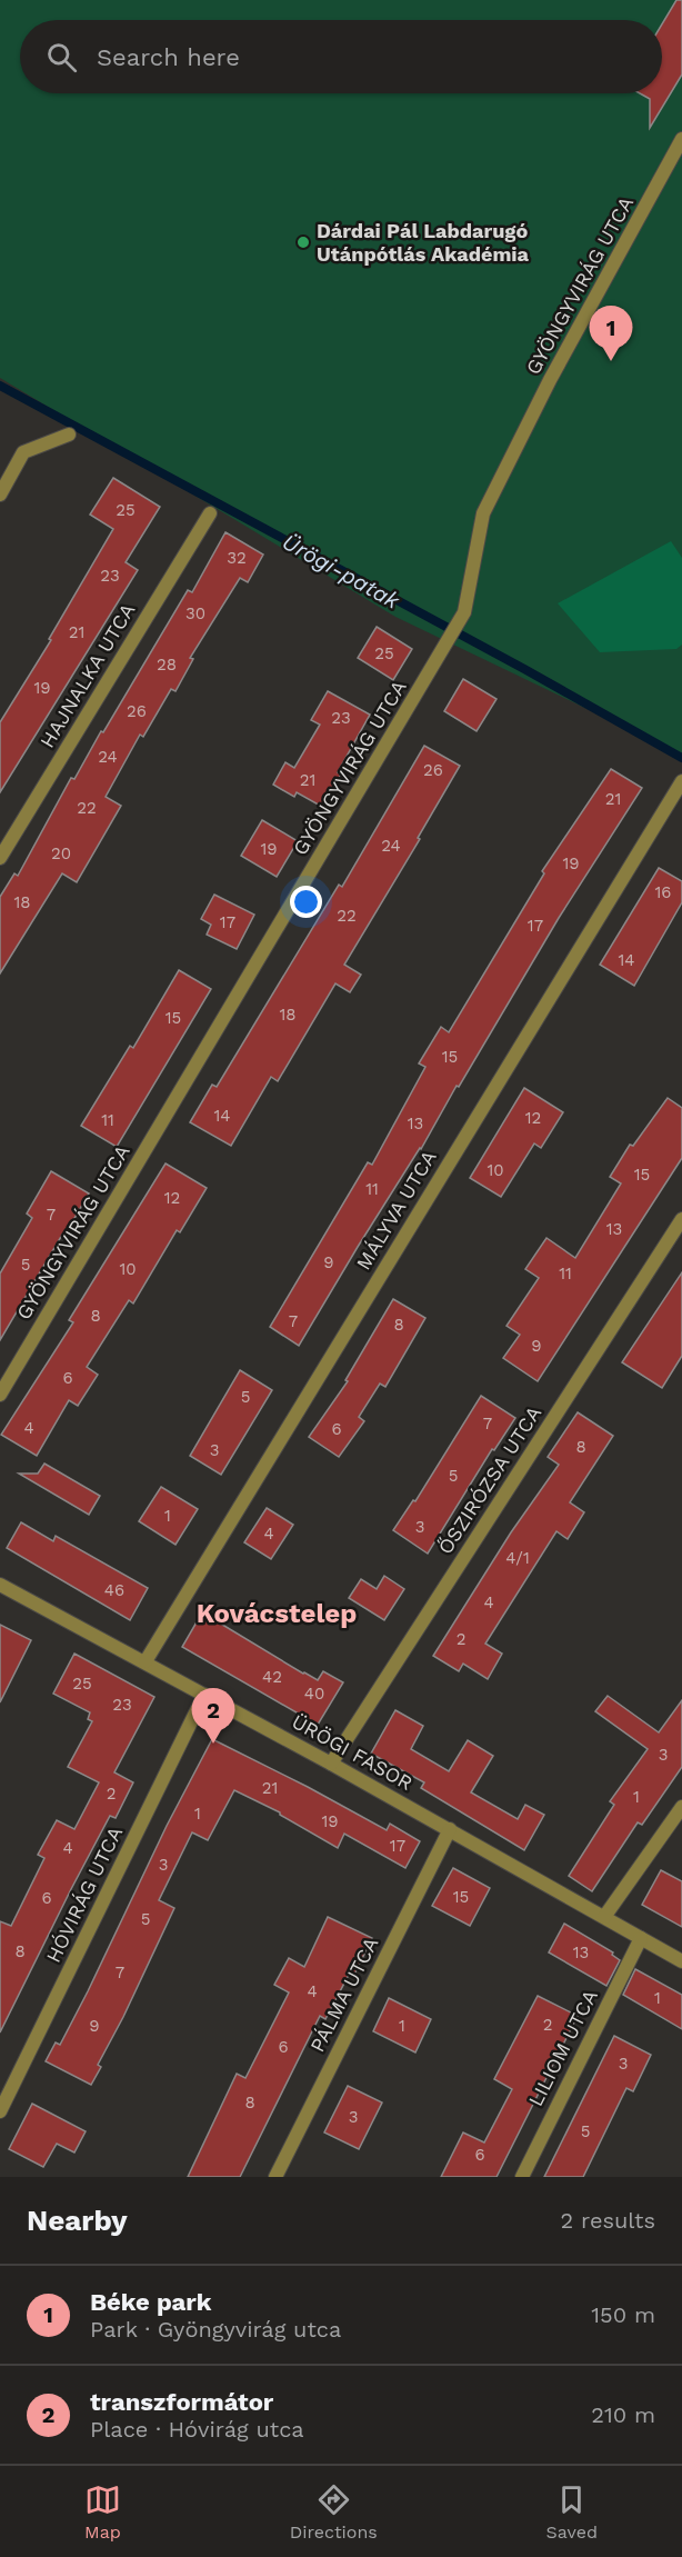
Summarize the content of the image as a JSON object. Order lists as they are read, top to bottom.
{
  "streets": {
    "street": [
      "GYÖNGYVIRÁG UTCA",
      "HAJNALKA UTCA",
      "MÁLYVA UTCA",
      "ŐSZIRÓZSA UTCA",
      "ÜRÖGI FASOR",
      "HÓVIRÁG UTCA",
      "PÁLMA UTCA",
      "LILIOM UTCA"
    ]
  },
  "crossings": [
    ["MÁLYVA UTCA", "ÜRÖGI FASOR"],
    ["ŐSZIRÓZSA UTCA", "ÜRÖGI FASOR"],
    ["ÜRÖGI FASOR", "HÓVIRÁG UTCA"],
    ["ÜRÖGI FASOR", "PÁLMA UTCA"],
    ["ÜRÖGI FASOR", "LILIOM UTCA"]
  ],
  "districts": ["Kovácstelep"],
  "water": ["Ürögi-patak"],
  "places": ["Dárdai Pál Labdarugó Utánpótlás Akadémia"],
  "house_numbers": [
    "25",
    "32",
    "23",
    "30",
    "21",
    "25",
    "28",
    "19",
    "26",
    "23",
    "24",
    "26",
    "21",
    "21",
    "22",
    "24",
    "19",
    "20",
    "19",
    "16",
    "18",
    "22",
    "17",
    "17",
    "14",
    "18",
    "15",
    "15",
    "14",
    "12",
    "11",
    "13",
    "10",
    "15",
    "11",
    "12",
    "7",
    "13",
    "9",
    "5",
    "10",
    "11",
    "8",
    "7",
    "8",
    "9",
    "6",
    "5",
    "7",
    "4",
    "6",
    "8",
    "3",
    "5",
    "1",
    "3",
    "4",
    "4/1",
    "46",
    "4",
    "2",
    "42",
    "25",
    "40",
    "23",
    "3",
    "21",
    "2",
    "1",
    "1",
    "19",
    "17",
    "4",
    "3",
    "15",
    "6",
    "5",
    "8",
    "13",
    "7",
    "4",
    "1",
    "2",
    "9",
    "1",
    "6",
    "3",
    "8",
    "3",
    "5",
    "6"
  ],
  "page": {
    "search": "Search here",
    "pins": ["1", "2"],
    "heading": ["Nearby", "2 results"],
    "list": [
      {
        "mark": "1",
        "name": "Béke park",
        "note": "Park · Gyöngyvirág utca",
        "value": "150 m"
      },
      {
        "mark": "2",
        "name": "transzformátor",
        "note": "Place · Hóvirág utca",
        "value": "210 m"
      }
    ],
    "nav": ["Map", "Directions", "Saved"]
  }
}
